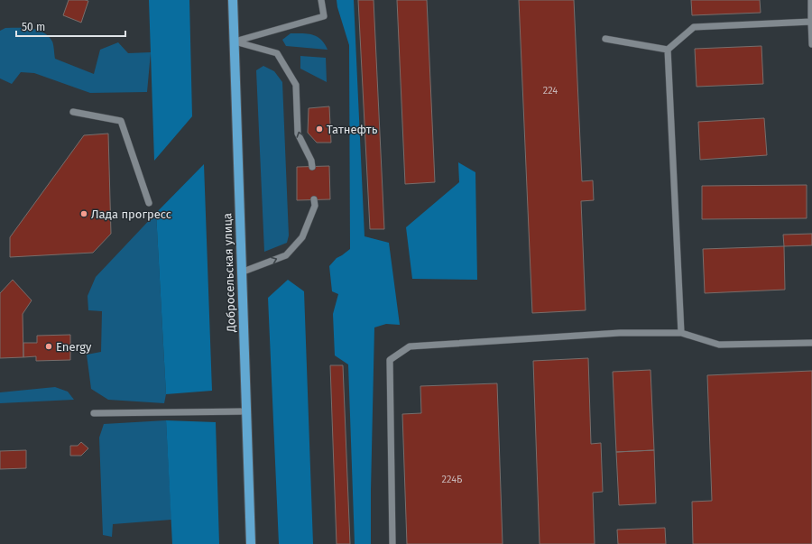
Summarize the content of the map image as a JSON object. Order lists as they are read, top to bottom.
{
  "streets": {
    "main road": ["Добросельская улица"]
  },
  "places": ["Татнефть", "Лада прогресс", "Energy"],
  "house_numbers": ["224", "224Б"],
  "scale_bar": "50 m"
}
